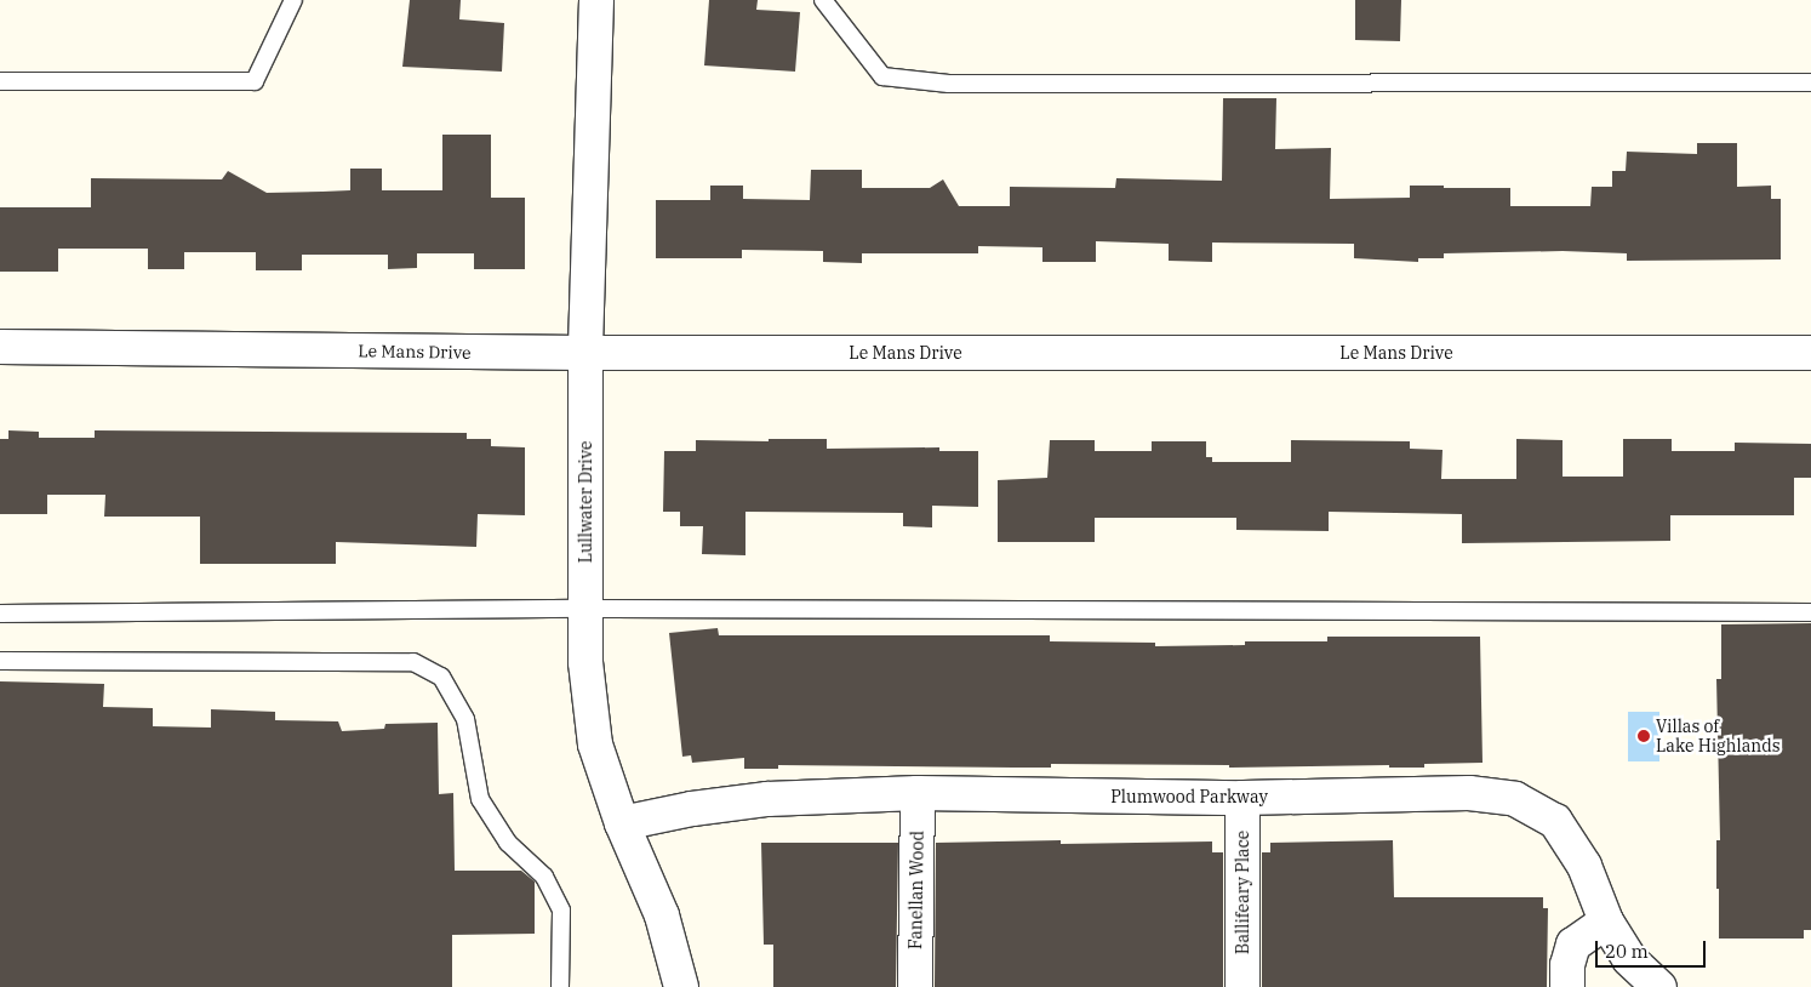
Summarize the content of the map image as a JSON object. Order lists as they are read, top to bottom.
{
  "streets": {
    "street": [
      "Le Mans Drive",
      "Lullwater Drive",
      "Plumwood Parkway",
      "Fanellan Wood",
      "Ballifeary Place"
    ]
  },
  "crossings": [
    ["Le Mans Drive", "Lullwater Drive"],
    ["Lullwater Drive", "Plumwood Parkway"],
    ["Plumwood Parkway", "Fanellan Wood"],
    ["Plumwood Parkway", "Ballifeary Place"]
  ],
  "places": ["Villas of Lake Highlands"],
  "scale_bar": "20 m"
}
